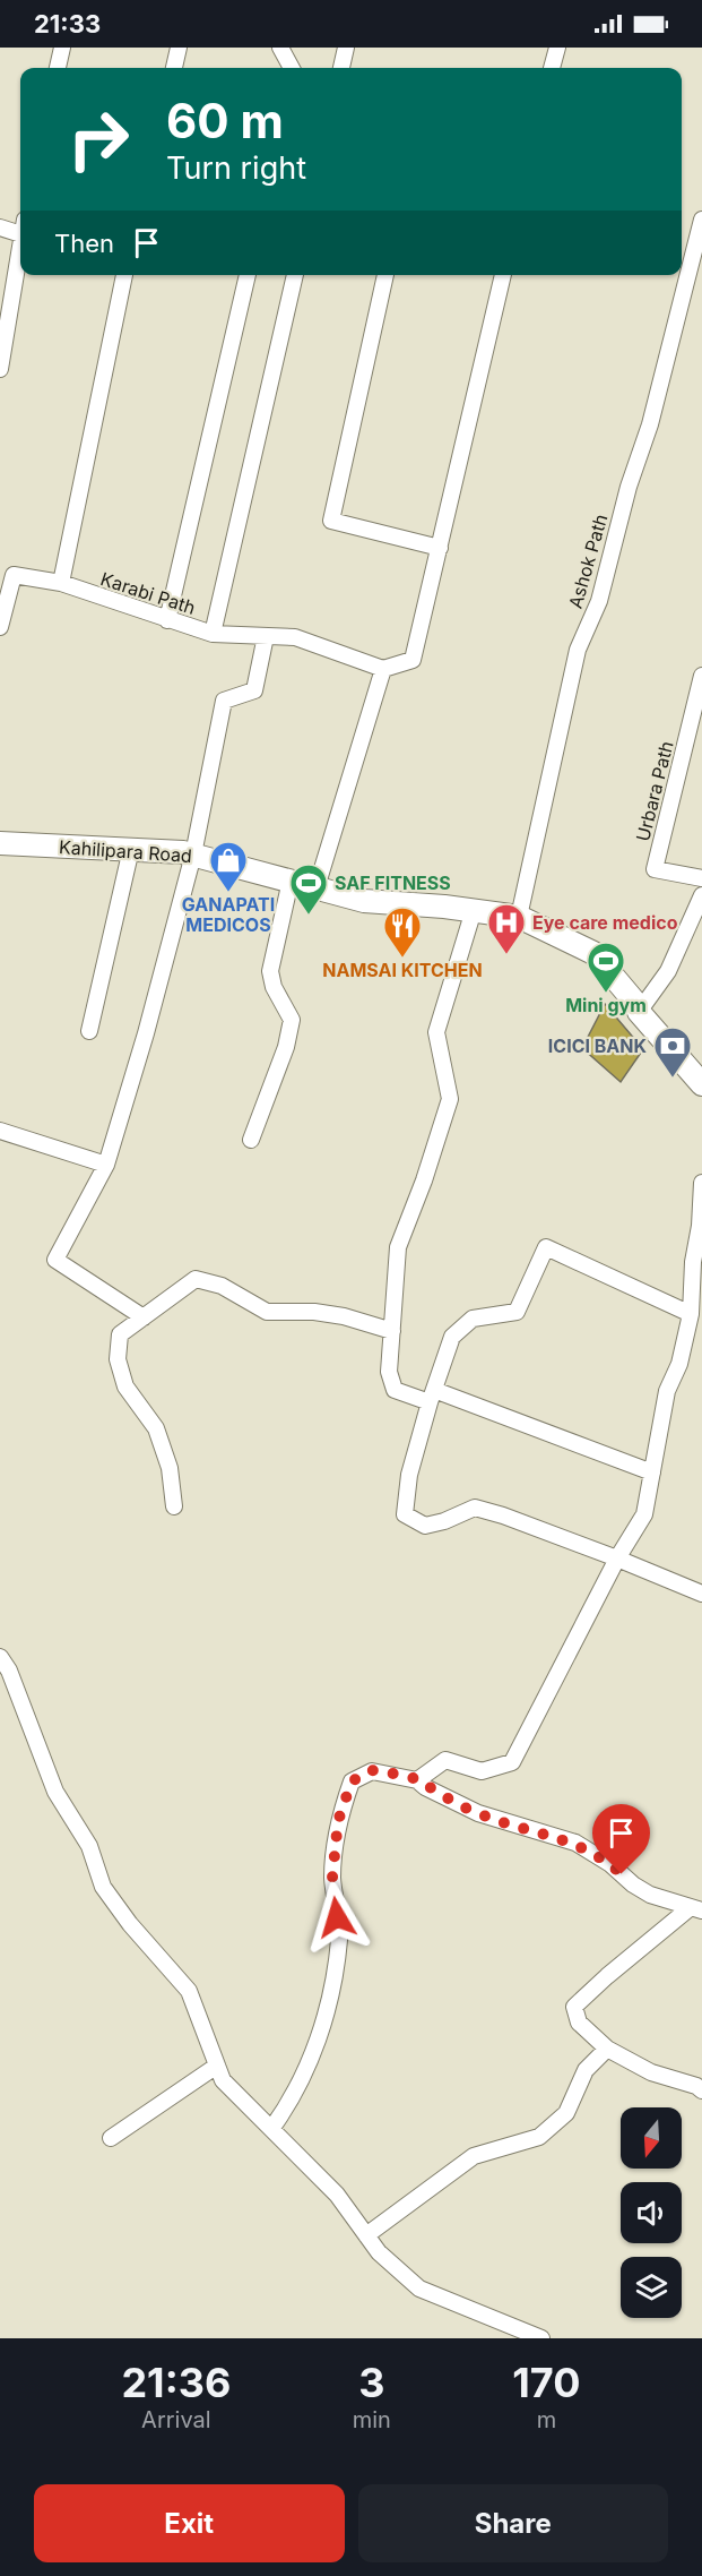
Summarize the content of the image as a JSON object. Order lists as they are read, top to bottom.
{
  "streets": {
    "main road": ["Kahilipara Road"],
    "street": ["Ashok Path", "Karabi Path", "Urbara Path"]
  },
  "crossings": [
    ["Ashok Path", "Kahilipara Road"]
  ],
  "places": {
    "shop": ["GANAPATI MEDICOS"],
    "sports": ["SAF FITNESS", "Mini gym"],
    "hospital": ["Eye care medico"],
    "restaurant": ["NAMSAI KITCHEN"],
    "bank": ["ICICI BANK"]
  },
  "north": "bottom",
  "page": {
    "status": "21:33",
    "turn": ["60 m", "Turn right"],
    "then": "Then",
    "eta": [
      "21:36",
      "Arrival",
      "3",
      "min",
      "170",
      "m"
    ],
    "buttons": ["Exit", "Share"]
  }
}
